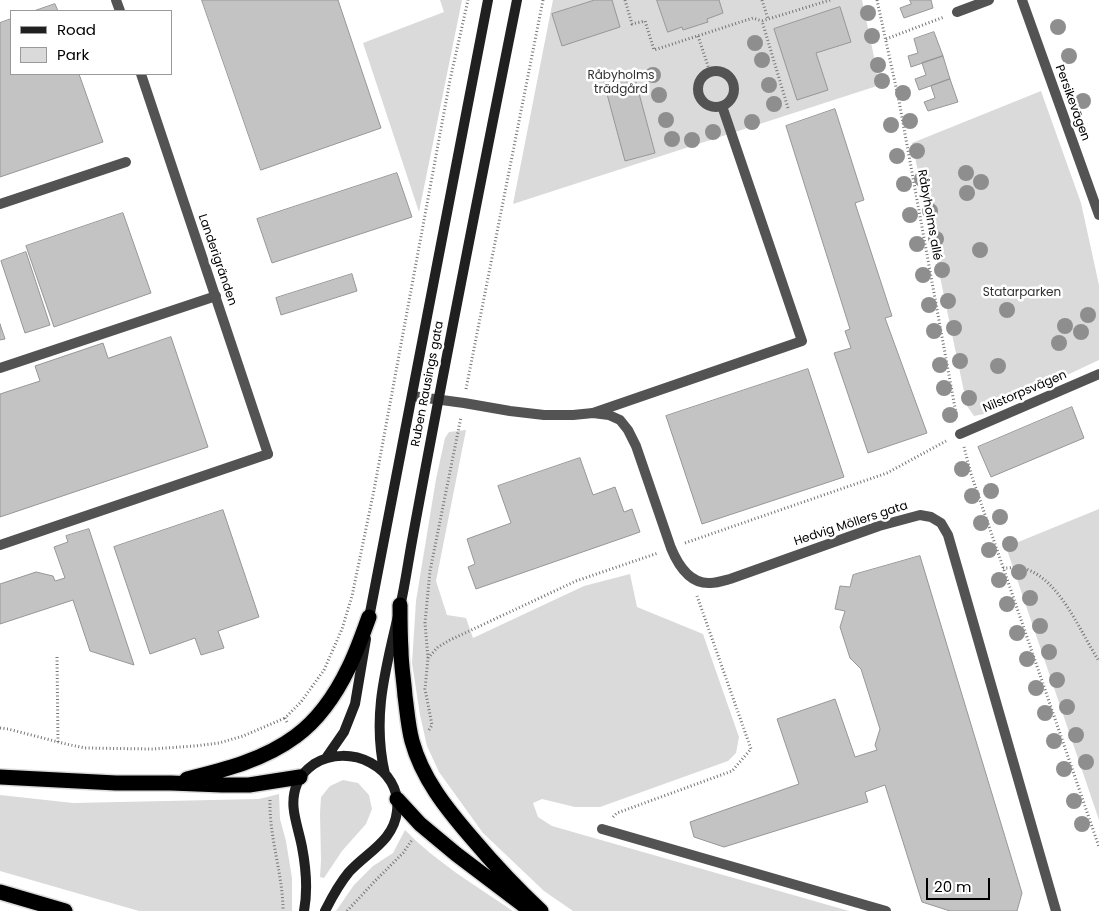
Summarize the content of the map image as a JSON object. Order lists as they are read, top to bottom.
{
  "streets": {
    "main road": ["Ruben Rausings gata"],
    "street": [
      "Persikevägen",
      "Landerigränden",
      "Nilstorpsvägen",
      "Hedvig Möllers gata"
    ],
    "path": ["Råbyholms allé"]
  },
  "crossings": [
    ["Råbyholms allé", "Nilstorpsvägen"]
  ],
  "parks": ["Råbyholms trädgård", "Statarparken"],
  "legend": ["Road", "Park"],
  "scale_bar": "20 m"
}
